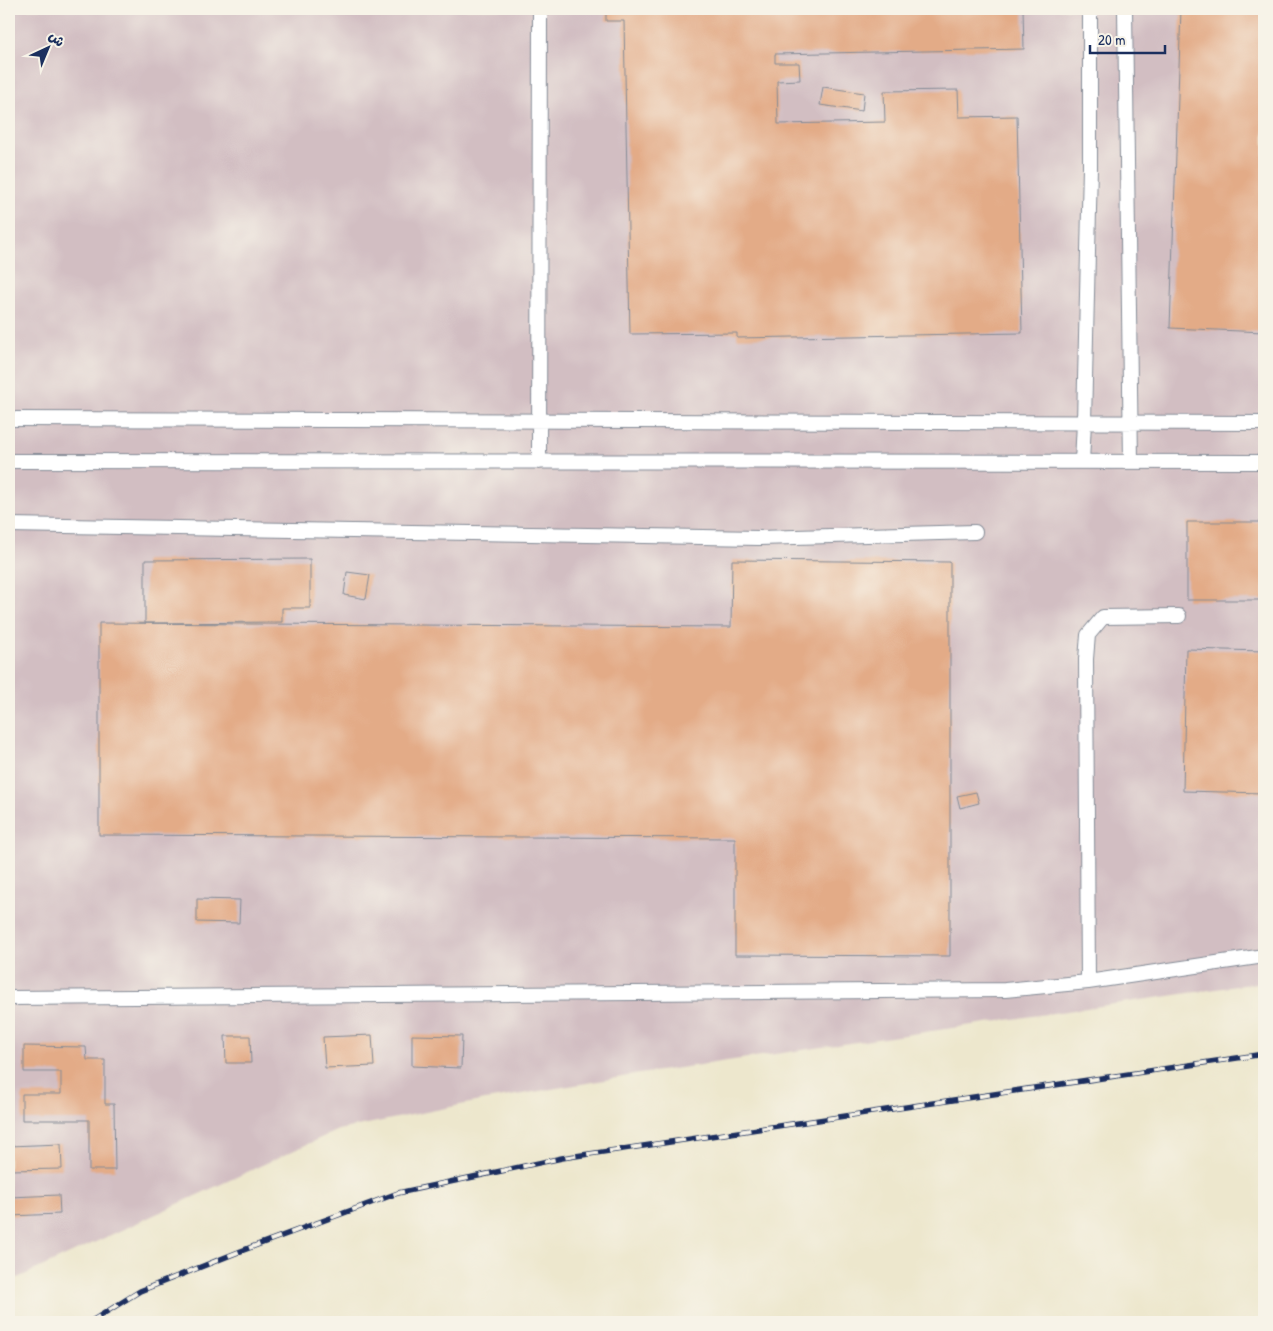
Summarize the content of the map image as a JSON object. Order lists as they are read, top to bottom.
{
  "scale_bar": "20 m",
  "north": "top right"
}
